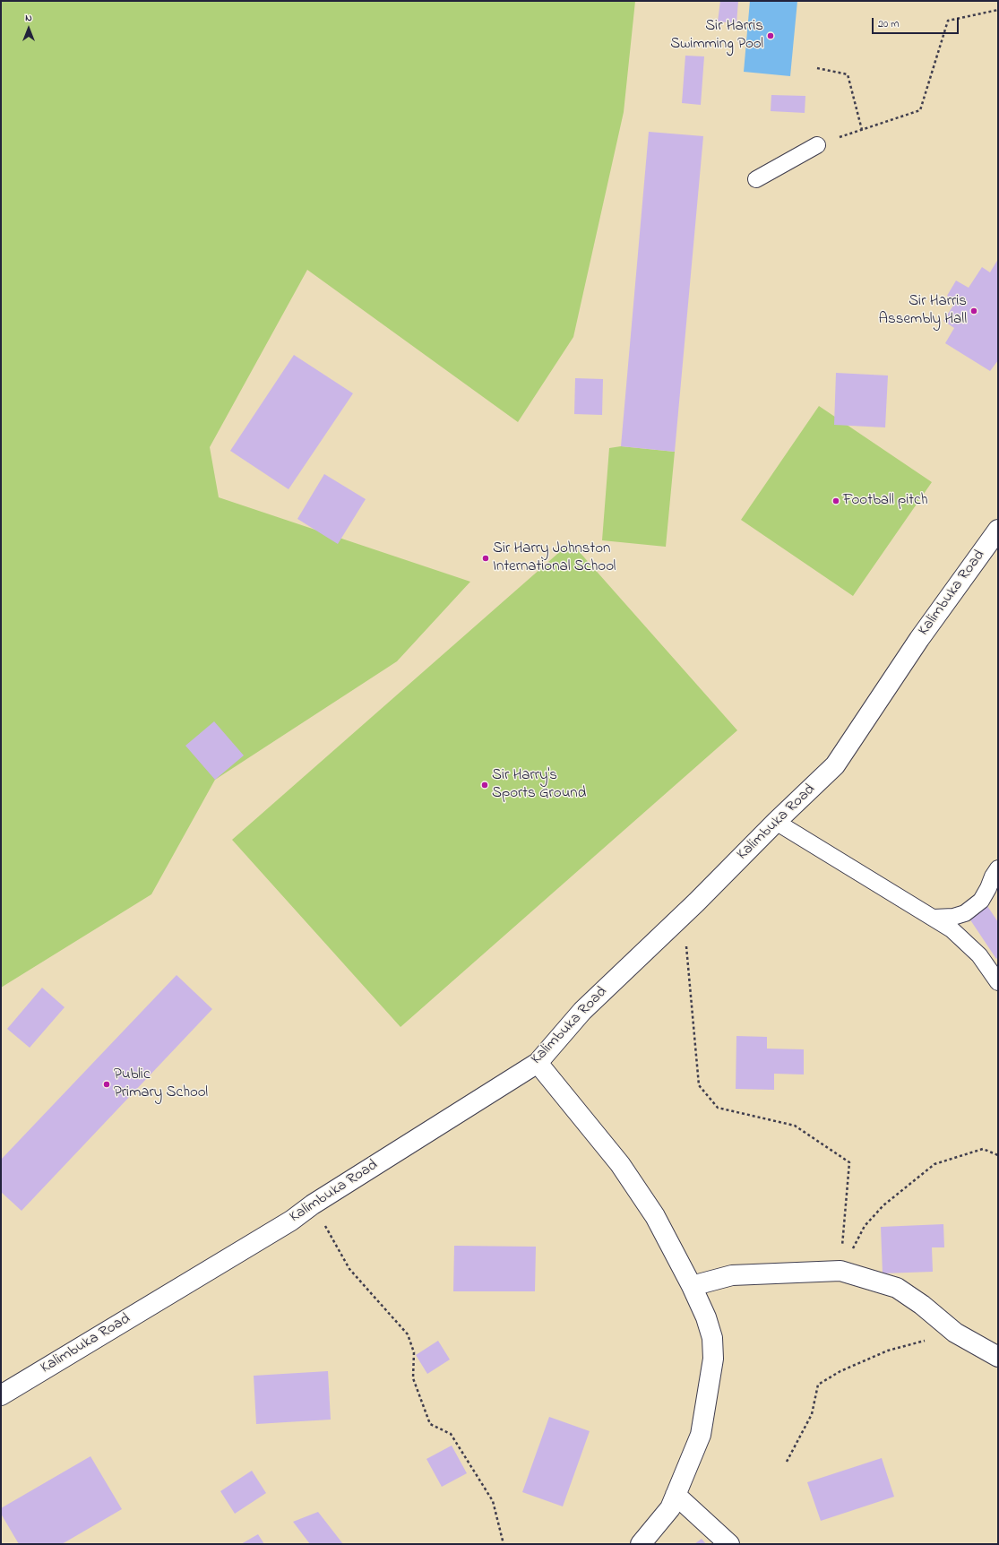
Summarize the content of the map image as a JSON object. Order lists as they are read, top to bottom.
{
  "streets": {
    "street": ["Kalimbuka Road"]
  },
  "places": [
    "Sir Harris Swimming Pool",
    "Sir Harris Assembly Hall",
    "Football pitch",
    "Sir Harry Johnston International School",
    "Sir Harry's Sports Ground",
    "Public Primary School"
  ],
  "scale_bar": "20 m",
  "north": "top"
}
